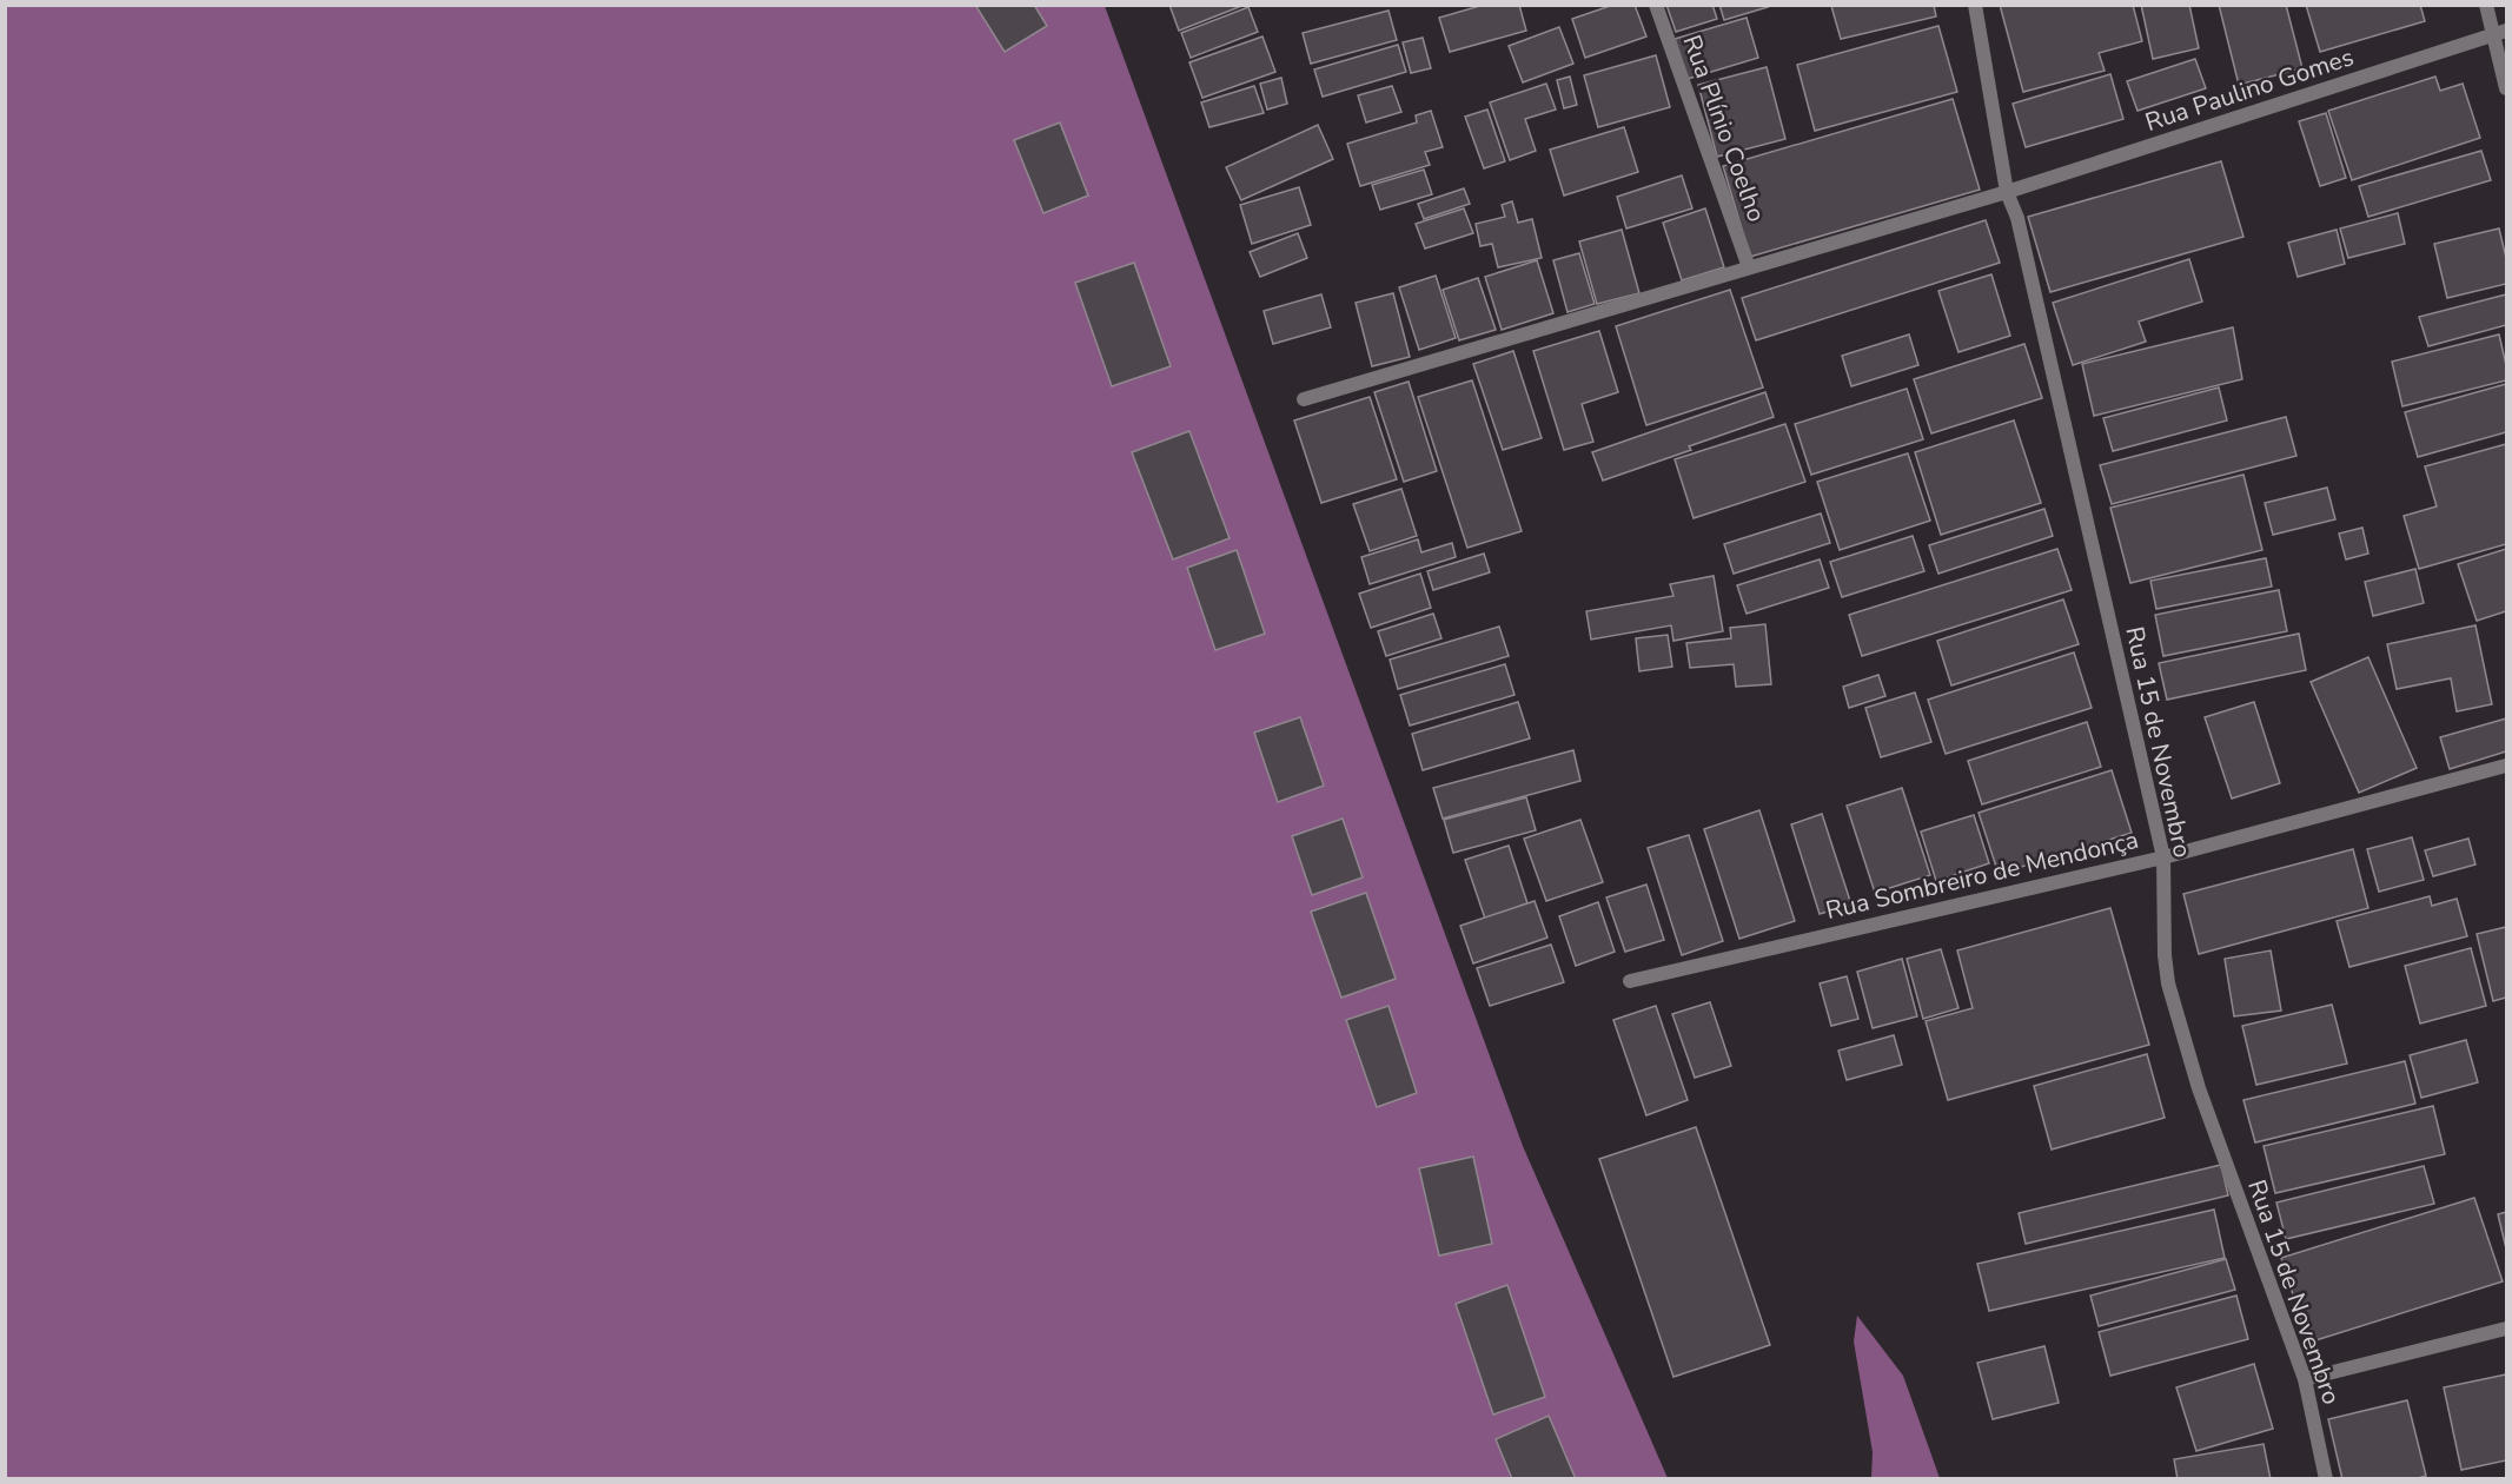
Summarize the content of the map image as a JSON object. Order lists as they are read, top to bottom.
{
  "streets": {
    "street": [
      "Rua Paulino Gomes",
      "Rua Plínio Coelho",
      "Rua 15 de Novembro",
      "Rua Sombreiro de Mendonça"
    ]
  },
  "crossings": [
    ["Rua Paulino Gomes", "Rua Plínio Coelho"],
    ["Rua Paulino Gomes", "Rua 15 de Novembro"],
    ["Rua 15 de Novembro", "Rua Sombreiro de Mendonça"]
  ]
}
